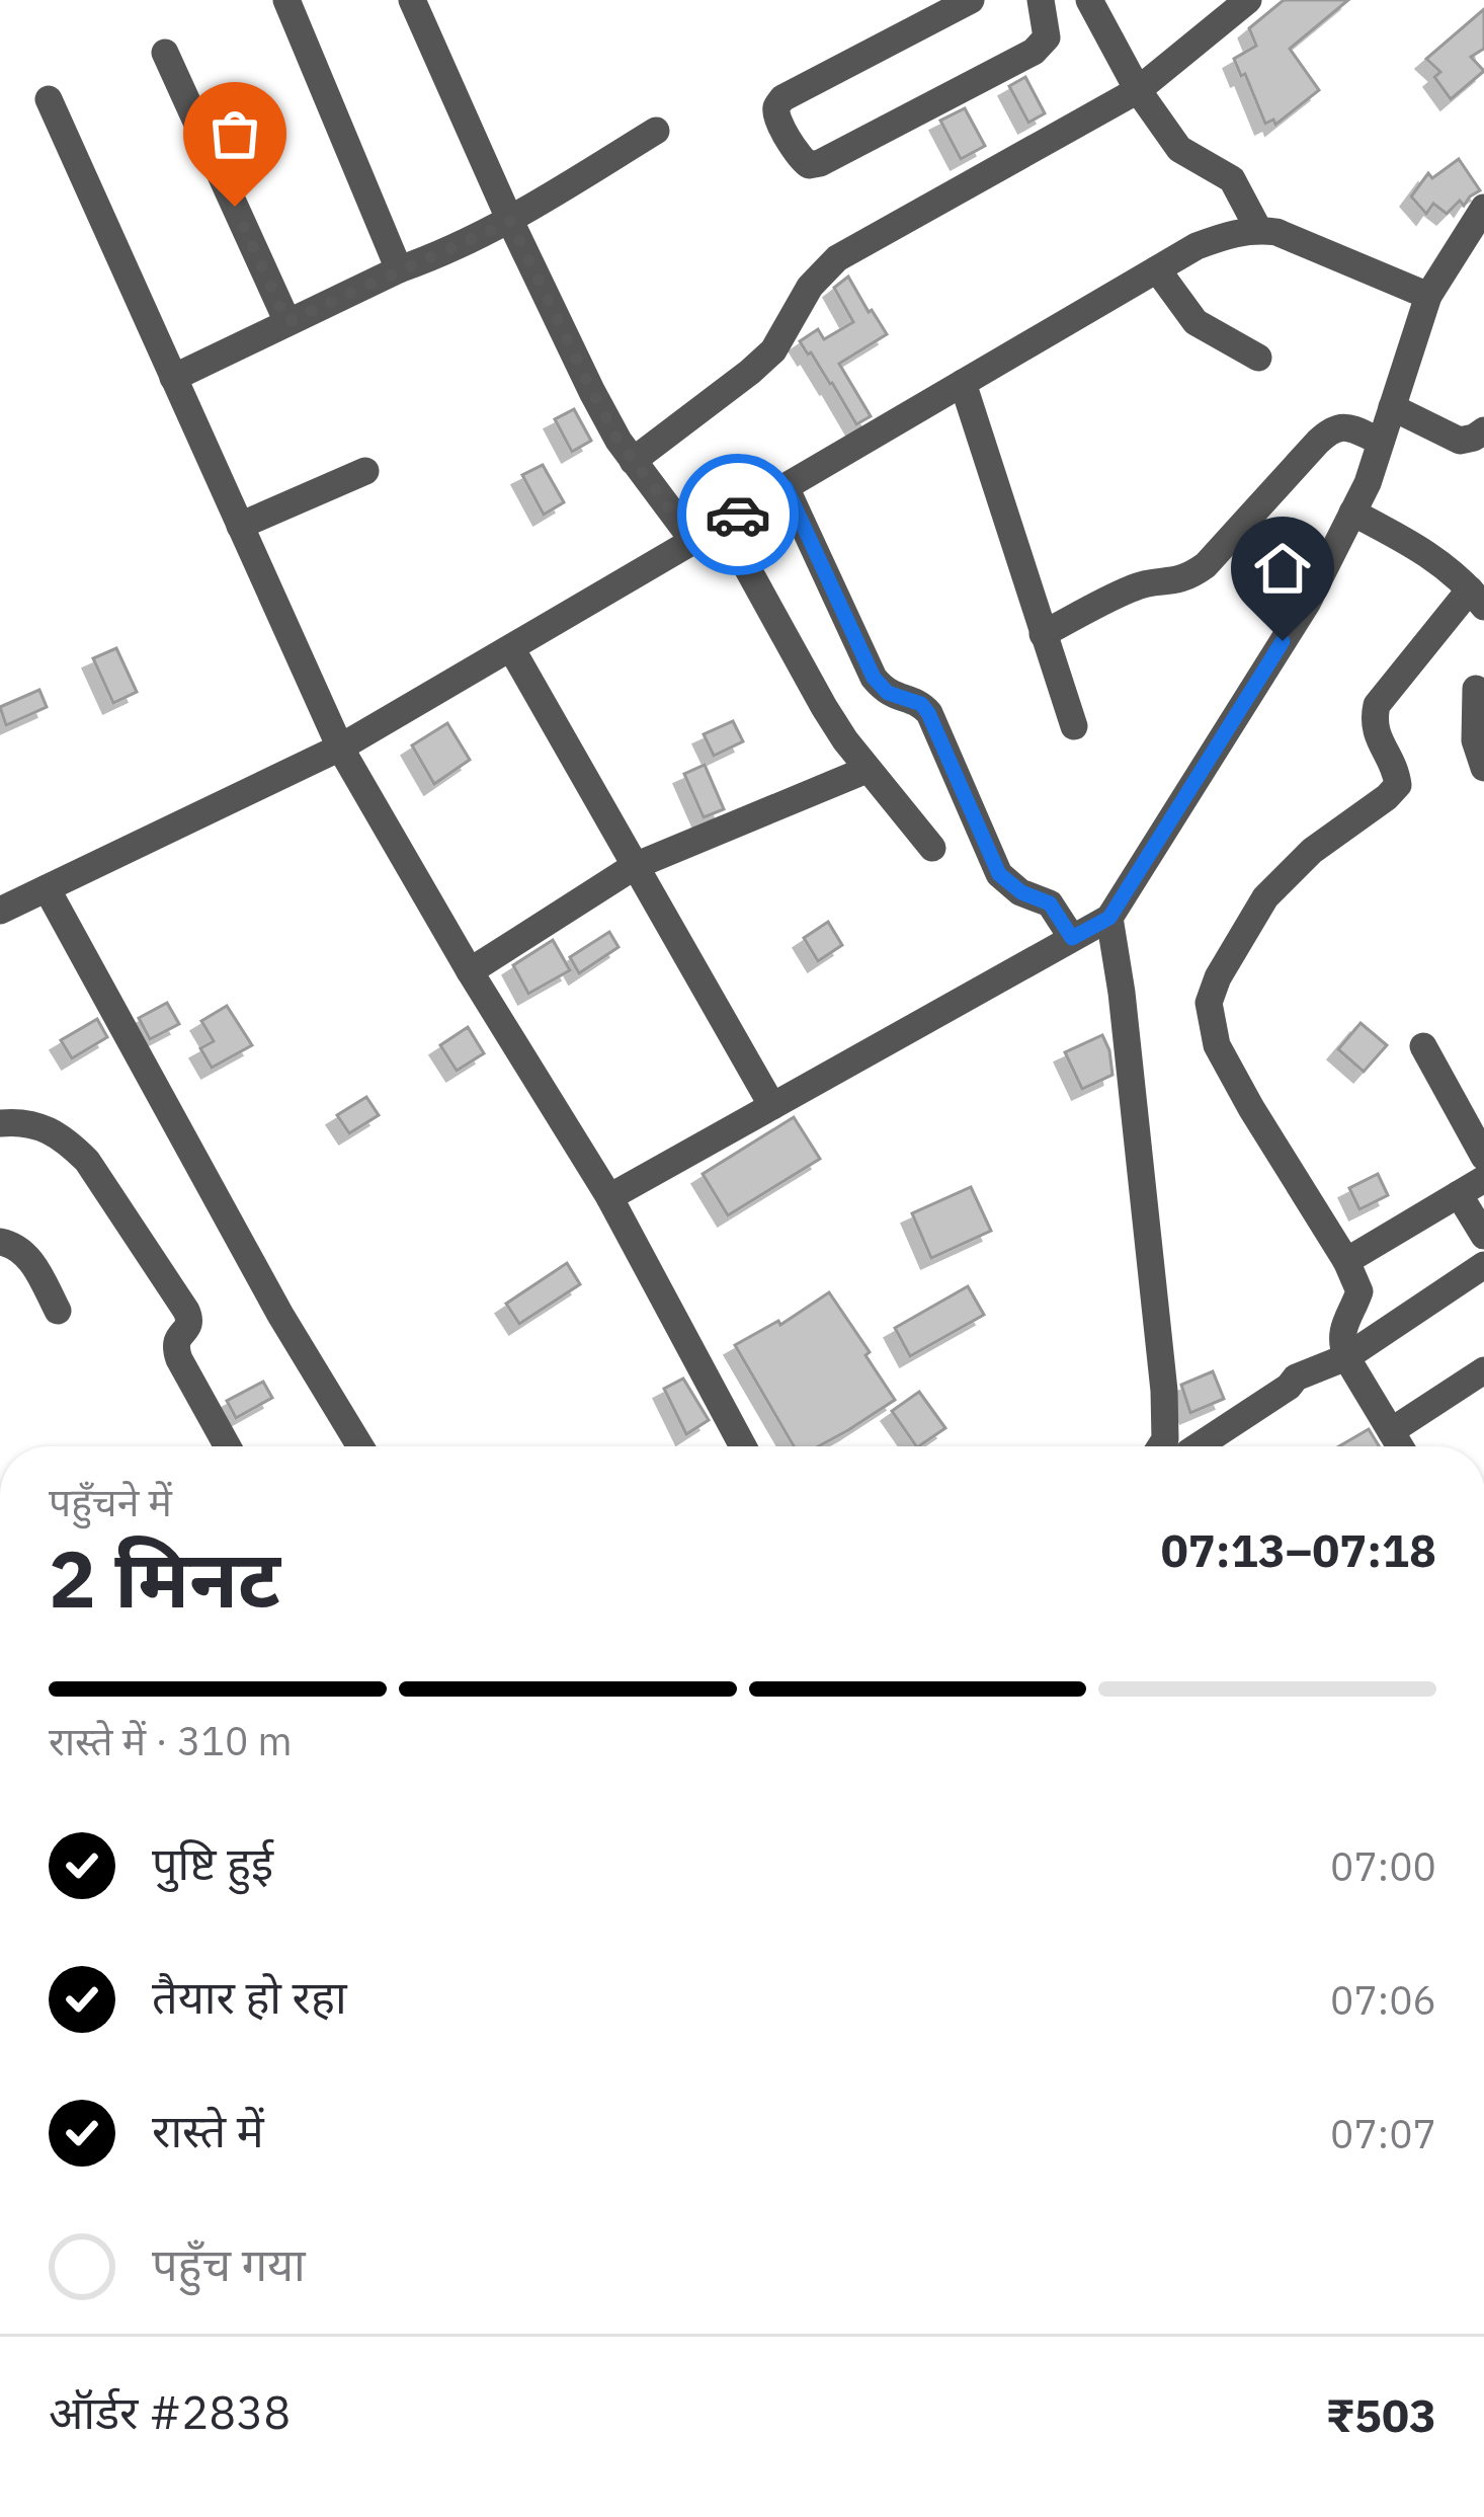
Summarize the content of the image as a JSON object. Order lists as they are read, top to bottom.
{
  "page": {
    "heading": ["2 मिनट", "पहुँचने में", "07:13–07:18"],
    "panel": ["ऑर्डर #2838", "₹503"],
    "bar": "रास्ते में · 310 m",
    "list": [
      ["पुष्टि हुई", "07:00"],
      ["तैयार हो रहा", "07:06"],
      ["रास्ते में", "07:07"],
      "पहुँच गया"
    ]
  }
}
